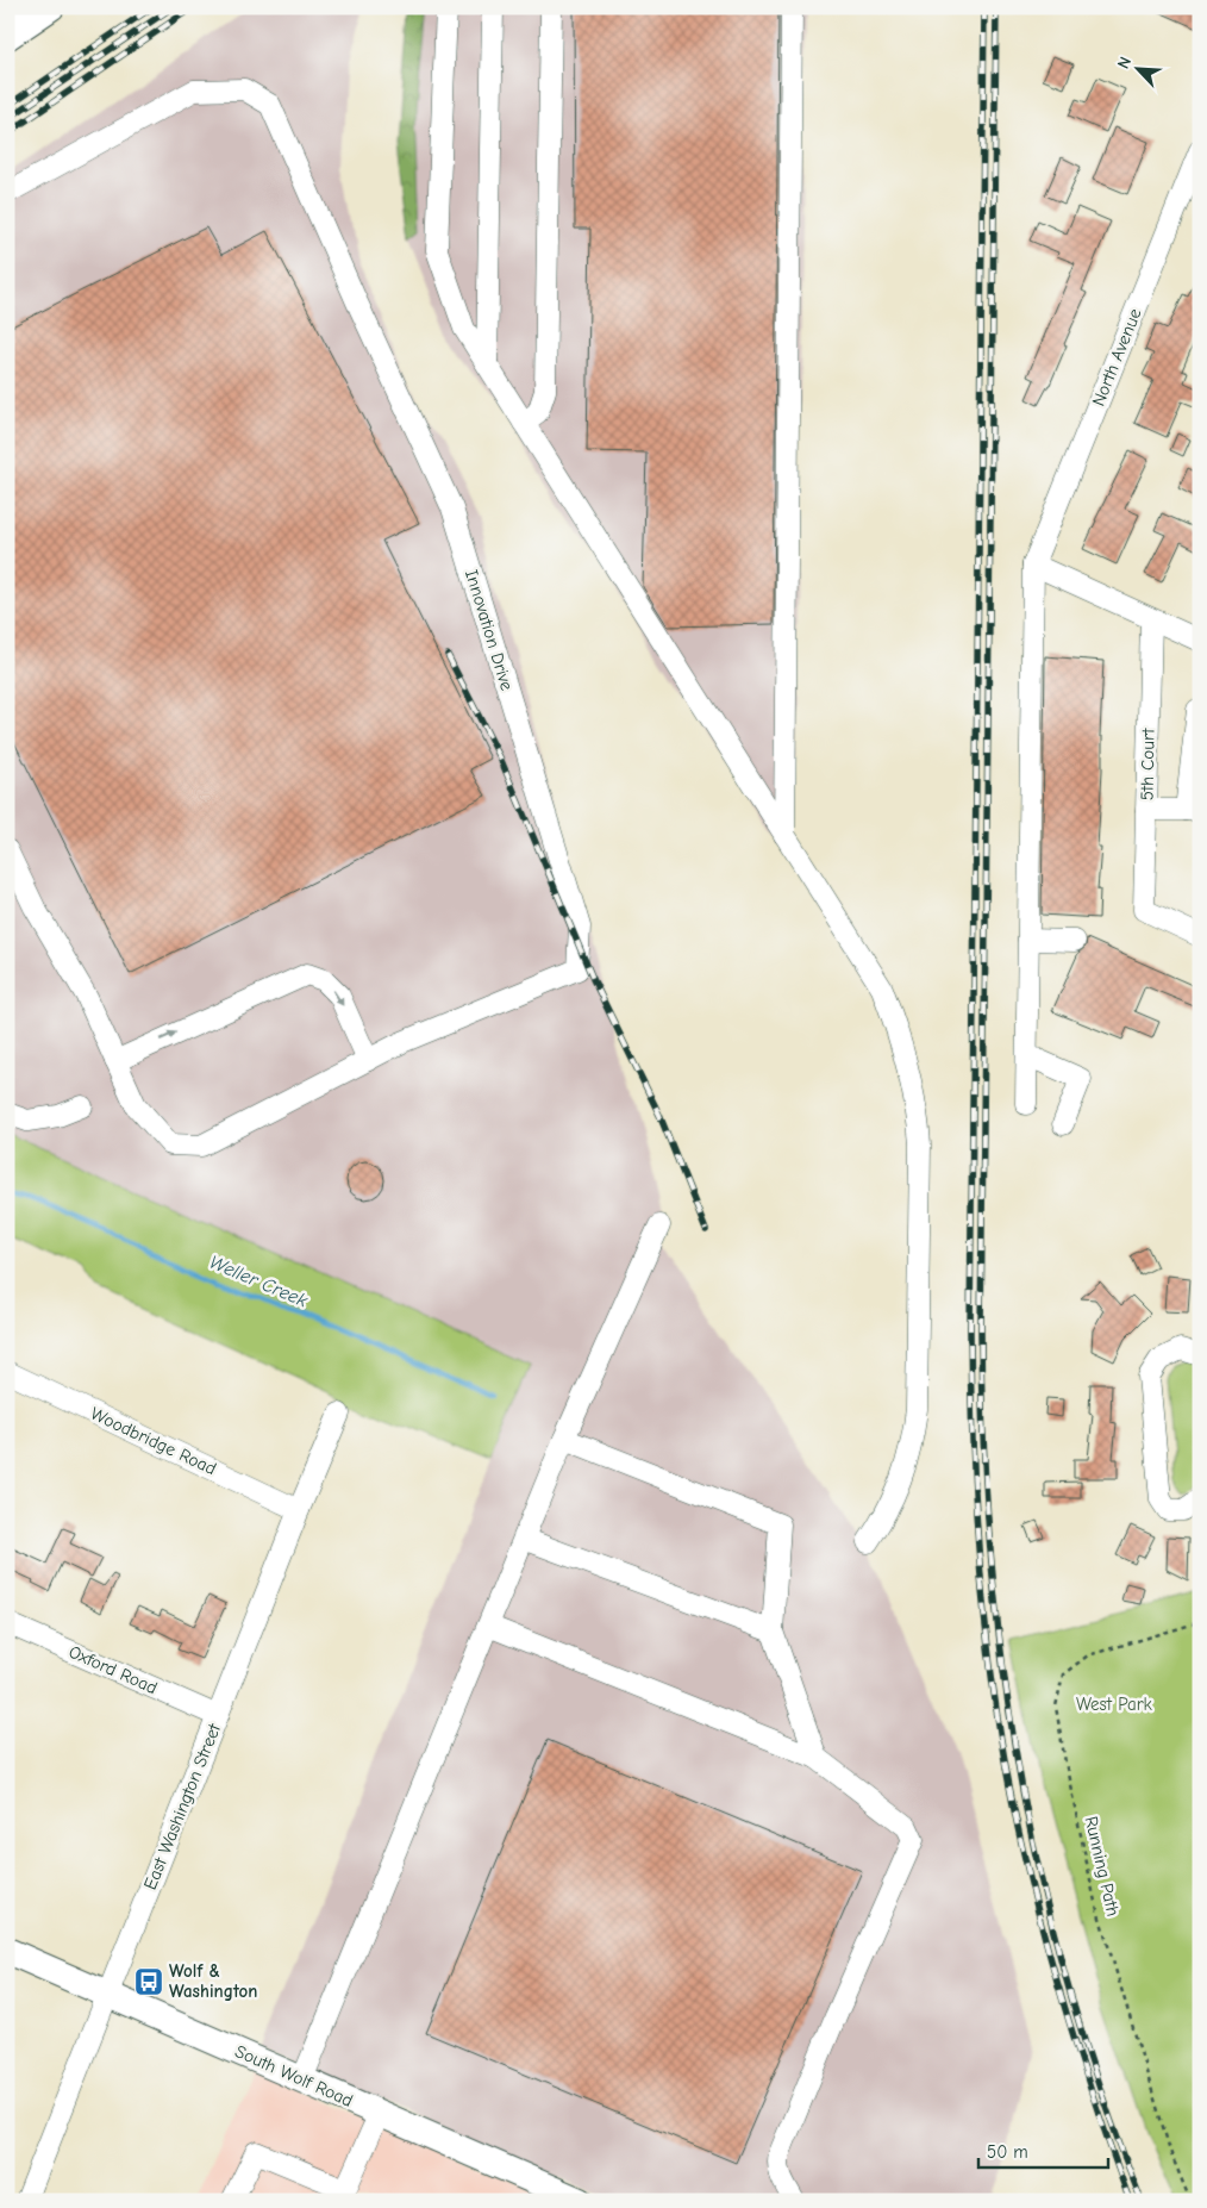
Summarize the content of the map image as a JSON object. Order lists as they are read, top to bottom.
{
  "streets": {
    "main road": ["South Wolf Road"],
    "street": [
      "North Avenue",
      "Innovation Drive",
      "5th Court",
      "Woodbridge Road",
      "Oxford Road",
      "East Washington Street"
    ],
    "path": ["Running Path"]
  },
  "crossings": [
    ["Woodbridge Road", "East Washington Street"],
    ["Oxford Road", "East Washington Street"],
    ["East Washington Street", "South Wolf Road"]
  ],
  "water": ["Weller Creek"],
  "parks": ["West Park"],
  "places": {
    "bus stop": ["Wolf & Washington"]
  },
  "scale_bar": "50 m",
  "north": "top left"
}
